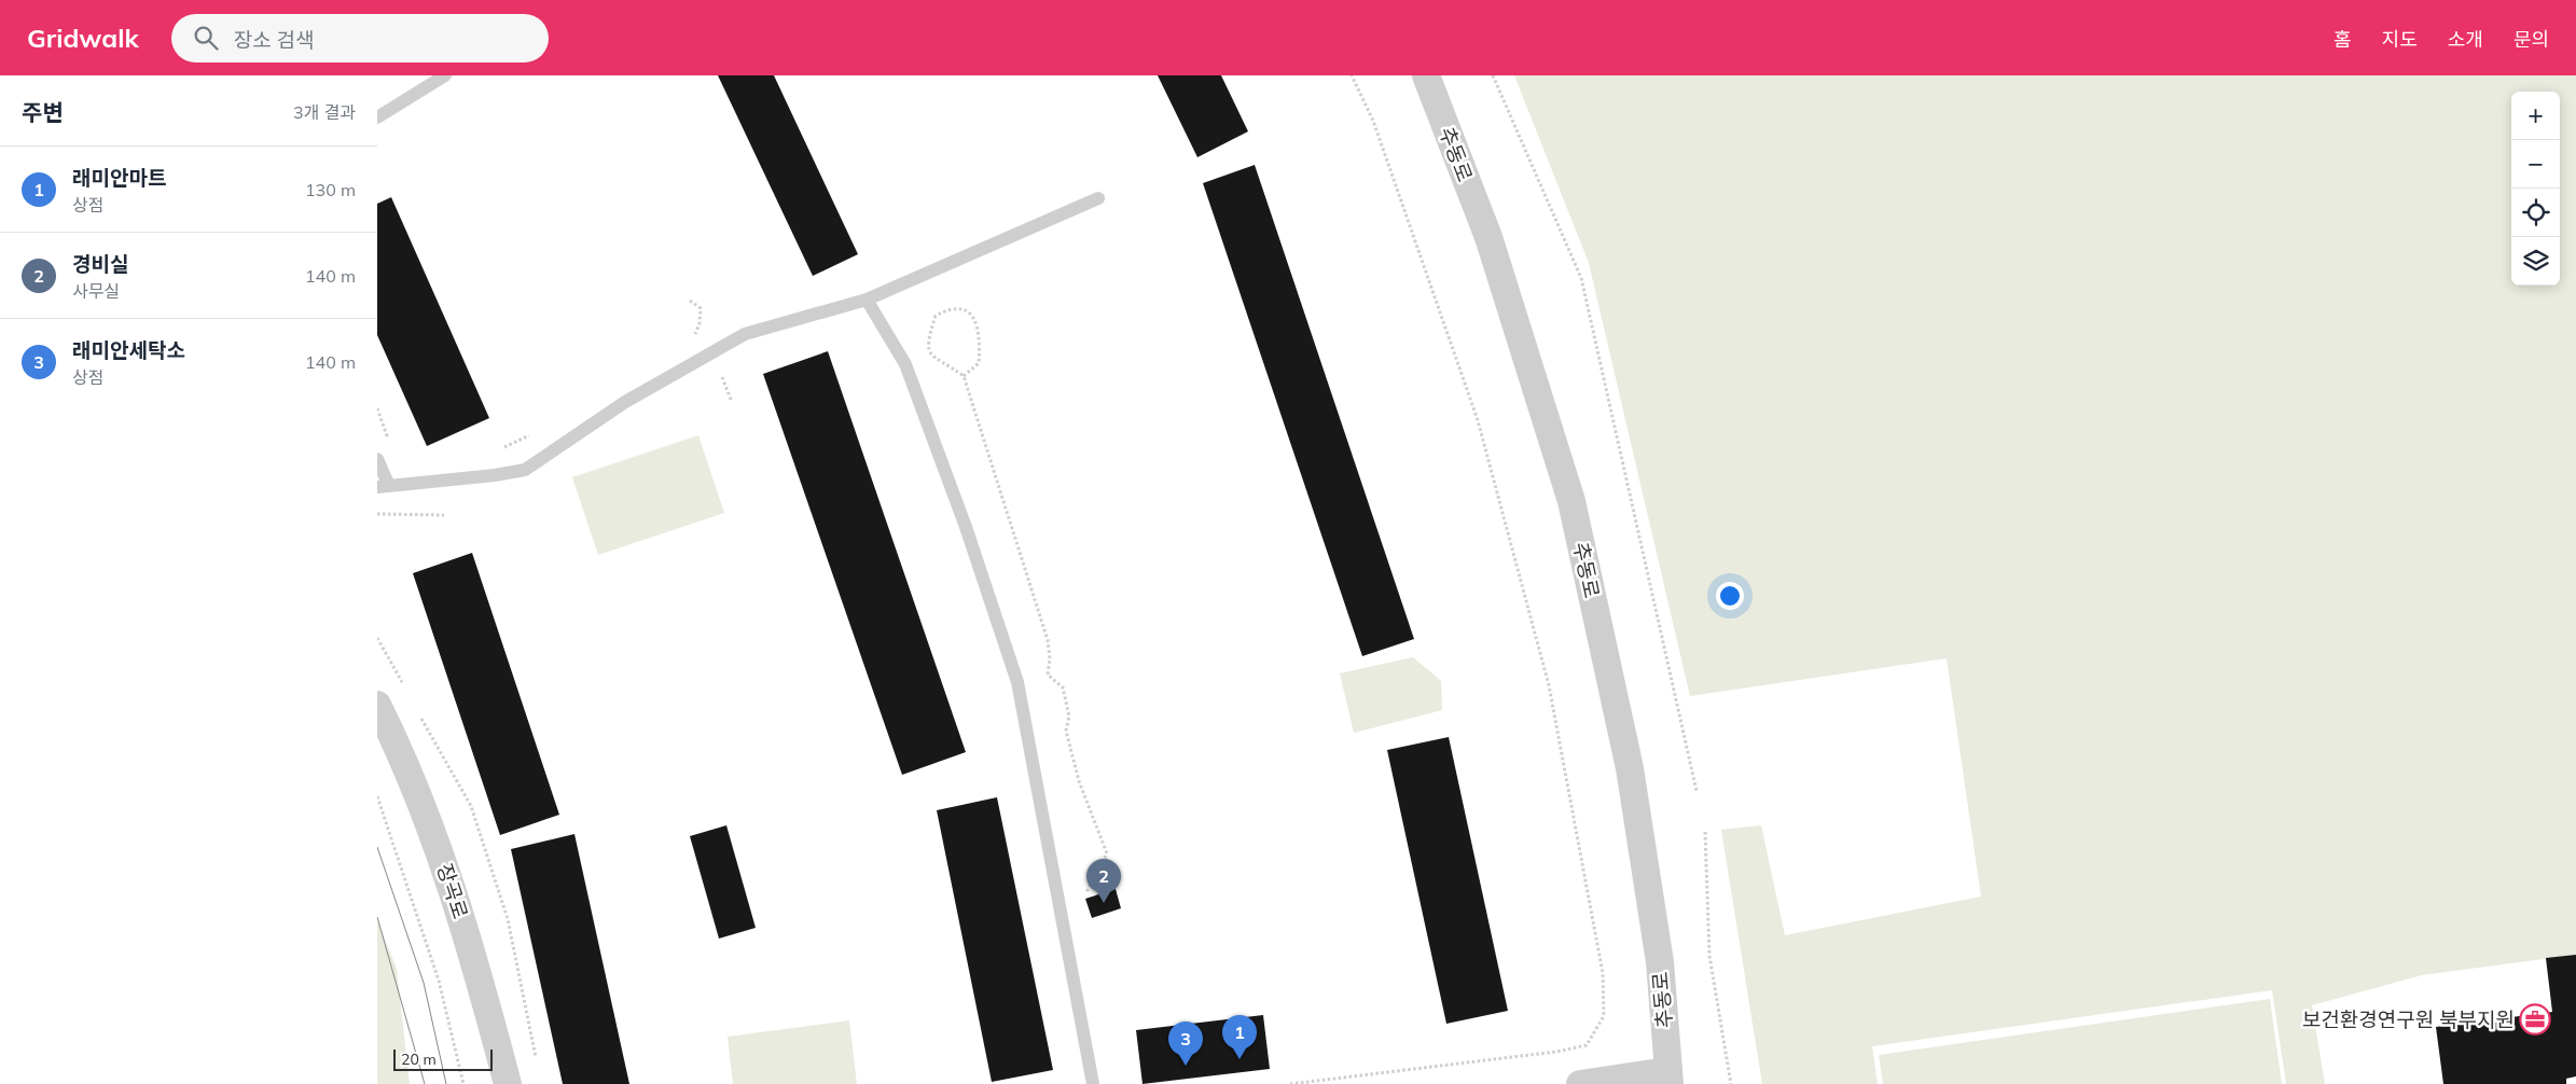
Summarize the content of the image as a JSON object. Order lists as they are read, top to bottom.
{
  "streets": {
    "street": ["추동로", "장곡로"]
  },
  "places": {
    "office": ["보건환경연구원 북부지원"]
  },
  "scale_bar": "20 m",
  "page": {
    "header": "Gridwalk",
    "search": "장소 검색",
    "nav": [
      "홈",
      "지도",
      "소개",
      "문의"
    ],
    "heading": ["주변", "3개 결과"],
    "map_buttons": ["+", "−"],
    "list": [
      {
        "mark": "1",
        "name": "래미안마트",
        "note": "상점",
        "value": "130 m"
      },
      {
        "mark": "2",
        "name": "경비실",
        "note": "사무실",
        "value": "140 m"
      },
      {
        "mark": "3",
        "name": "래미안세탁소",
        "note": "상점",
        "value": "140 m"
      }
    ],
    "pins": ["2", "1", "3"],
    "scale": "20 m"
  }
}
